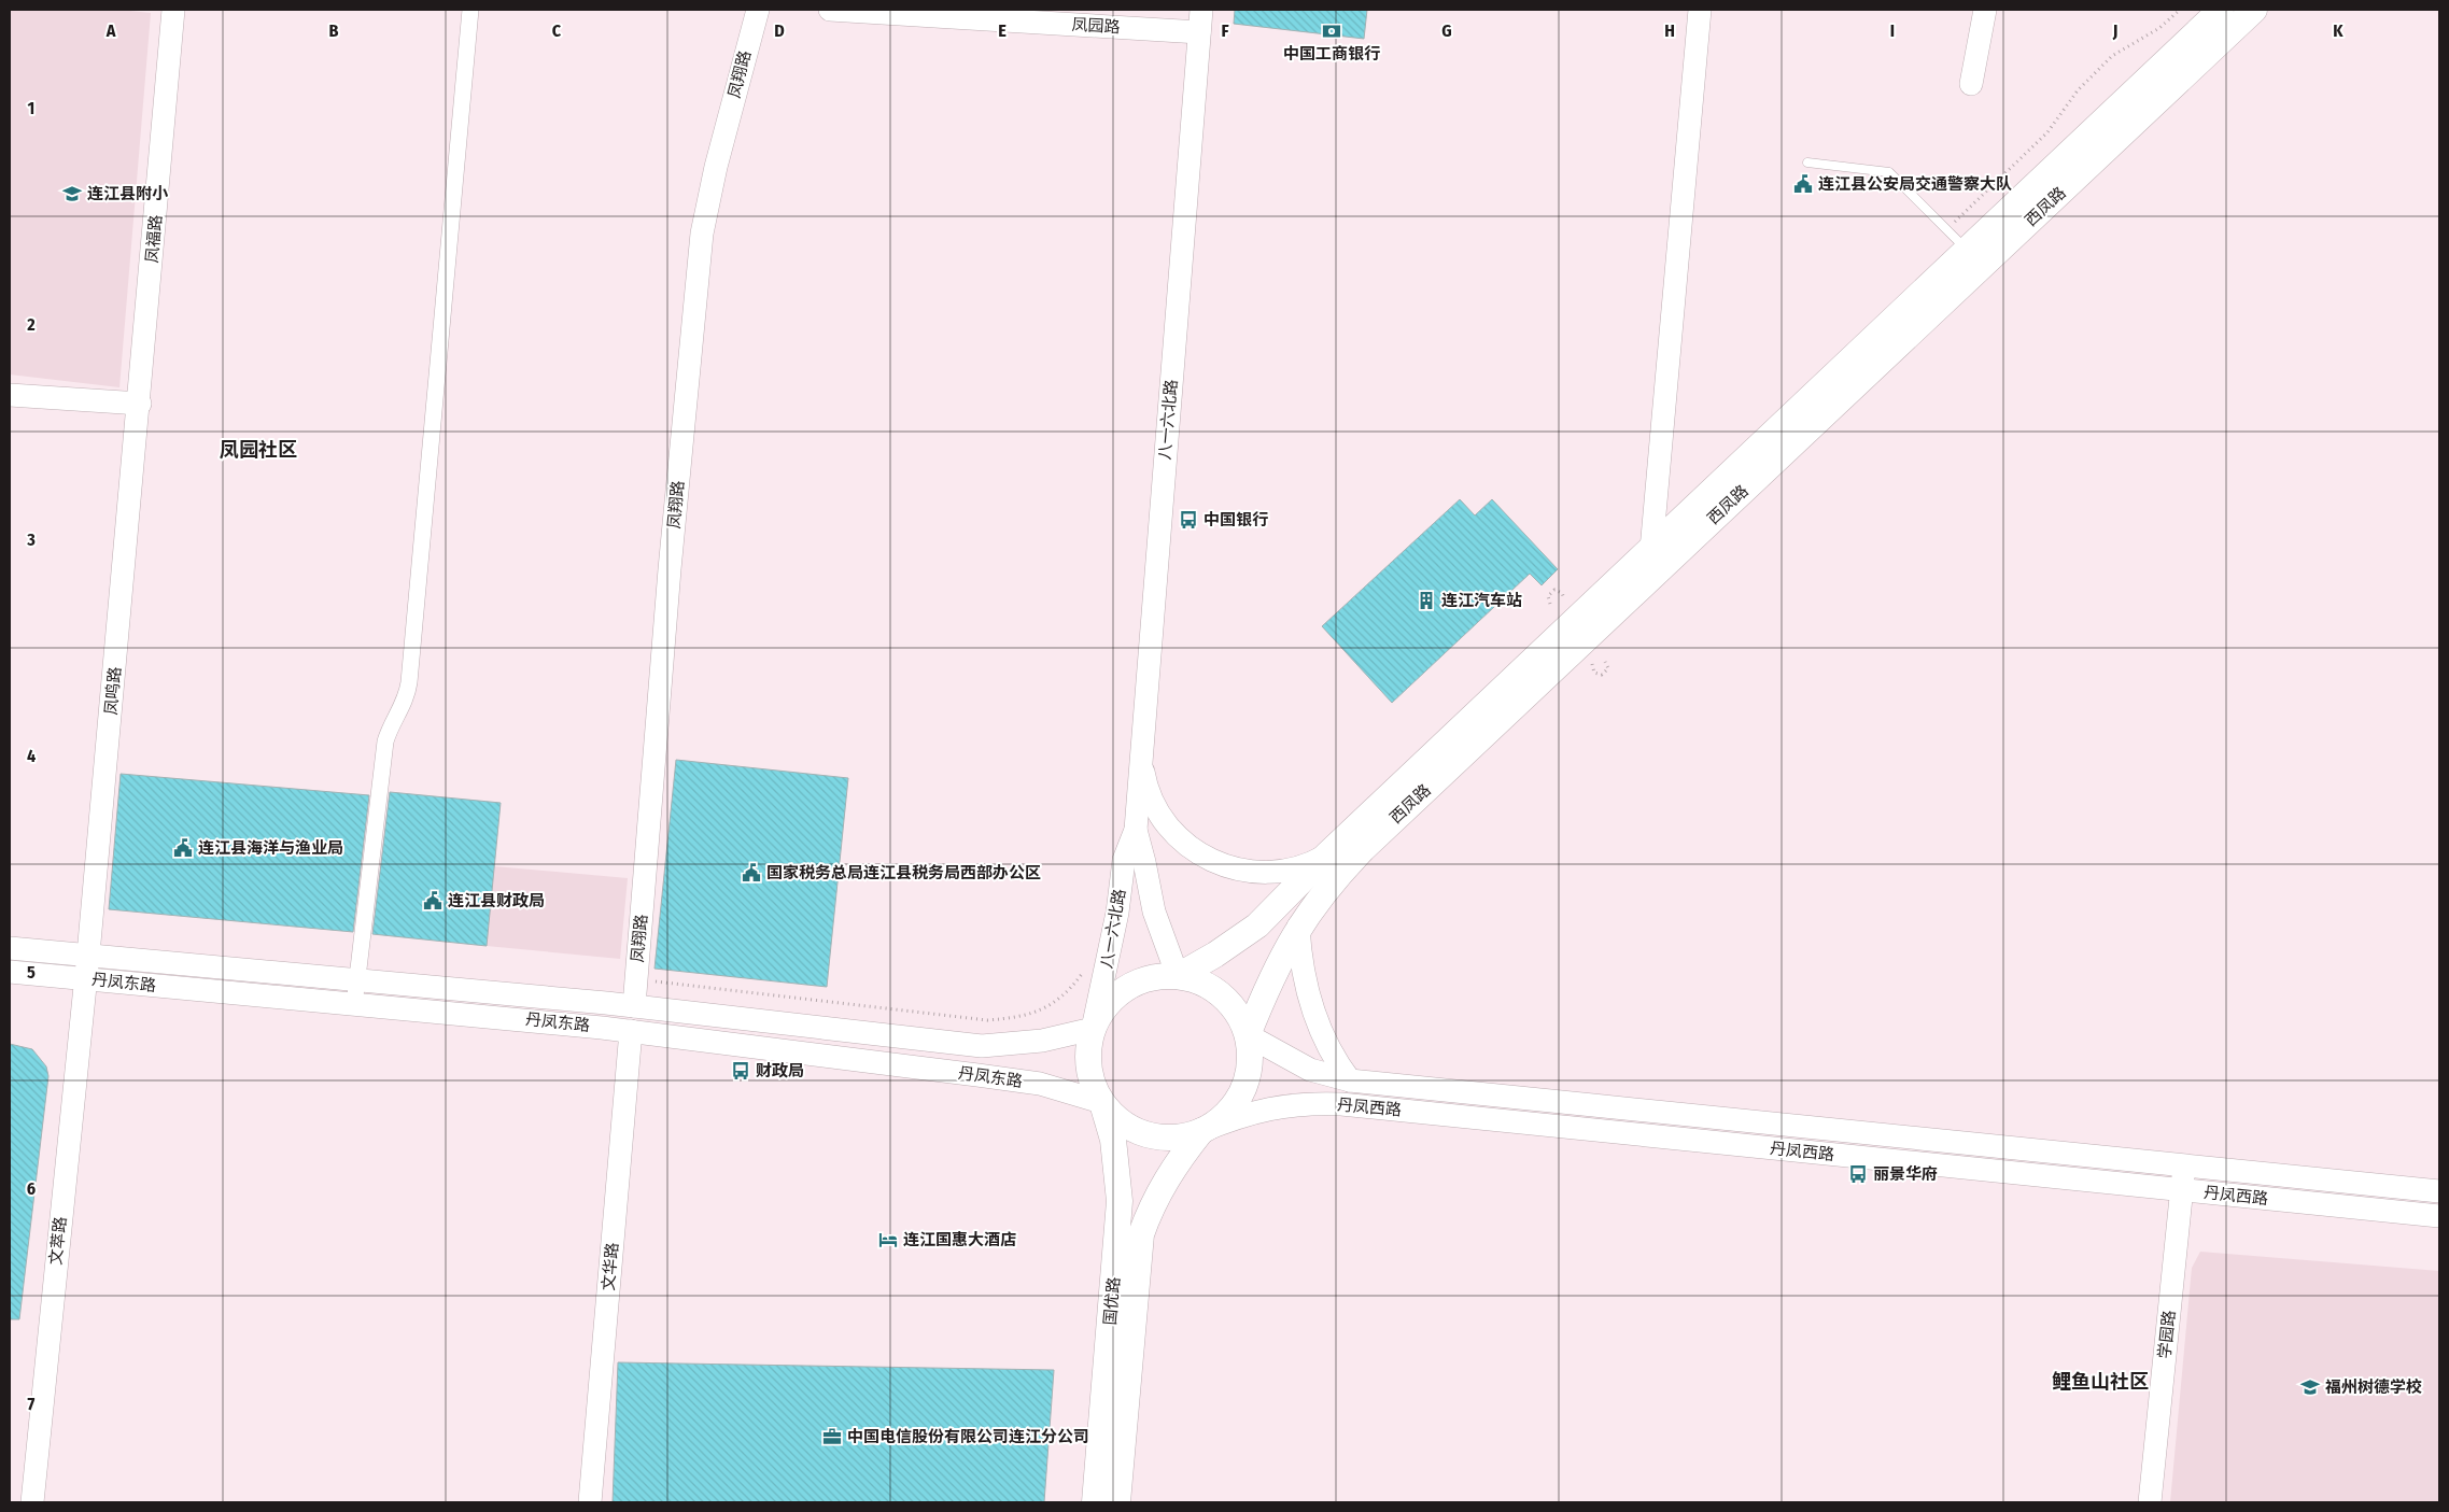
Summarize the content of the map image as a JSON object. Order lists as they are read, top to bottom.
{
  "streets": {
    "main road": [
      "凤园路",
      "凤翔路",
      "西凤路",
      "凤福路",
      "八一六北路",
      "凤鸣路",
      "丹凤东路",
      "丹凤西路",
      "文萃路",
      "文华路",
      "国优路",
      "学园路"
    ]
  },
  "crossings": [
    ["凤园路", "八一六北路"],
    ["凤翔路", "丹凤东路"],
    ["西凤路", "八一六北路"],
    ["西凤路", "丹凤东路"],
    ["西凤路", "丹凤西路"],
    ["西凤路", "国优路"],
    ["凤福路", "凤鸣路"],
    ["八一六北路", "丹凤东路"],
    ["八一六北路", "丹凤西路"],
    ["八一六北路", "国优路"],
    ["凤鸣路", "丹凤东路"],
    ["凤鸣路", "文萃路"],
    ["丹凤东路", "丹凤西路"],
    ["丹凤东路", "文萃路"],
    ["丹凤东路", "文华路"],
    ["丹凤东路", "国优路"],
    ["丹凤西路", "国优路"],
    ["丹凤西路", "学园路"]
  ],
  "districts": ["凤园社区", "鲤鱼山社区"],
  "places": {
    "bank": ["中国工商银行"],
    "public building": [
      "连江县公安局交通警察大队",
      "连江县海洋与渔业局",
      "国家税务总局连江县税务局西部办公区",
      "连江县财政局"
    ],
    "school or university": ["连江县附小", "福州树德学校"],
    "bus stop": ["中国银行", "财政局", "丽景华府"],
    "building": ["连江汽车站"],
    "hotel": ["连江国惠大酒店"],
    "office": ["中国电信股份有限公司连江分公司"]
  },
  "grid": {
    "columns": [
      "A",
      "B",
      "C",
      "D",
      "E",
      "F",
      "G",
      "H",
      "I",
      "J",
      "K"
    ],
    "rows": [
      "1",
      "2",
      "3",
      "4",
      "5",
      "6",
      "7"
    ]
  }
}
